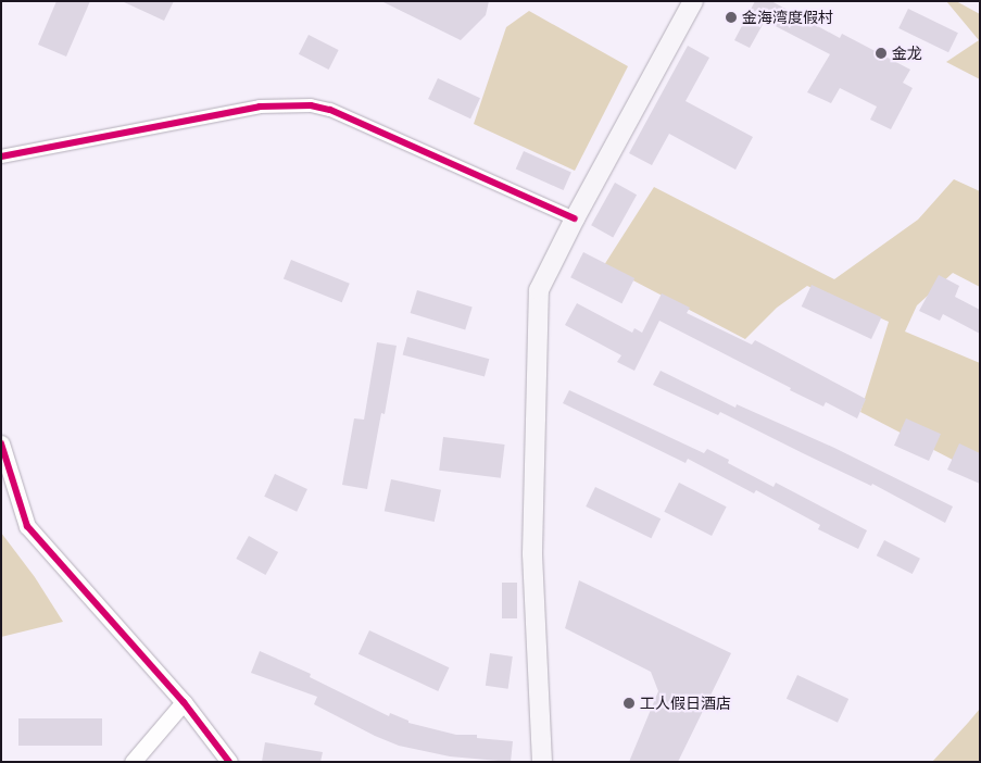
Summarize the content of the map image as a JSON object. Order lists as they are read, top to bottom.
{
  "places": ["金海湾度假村", "金龙", "工人假日酒店"]
}
